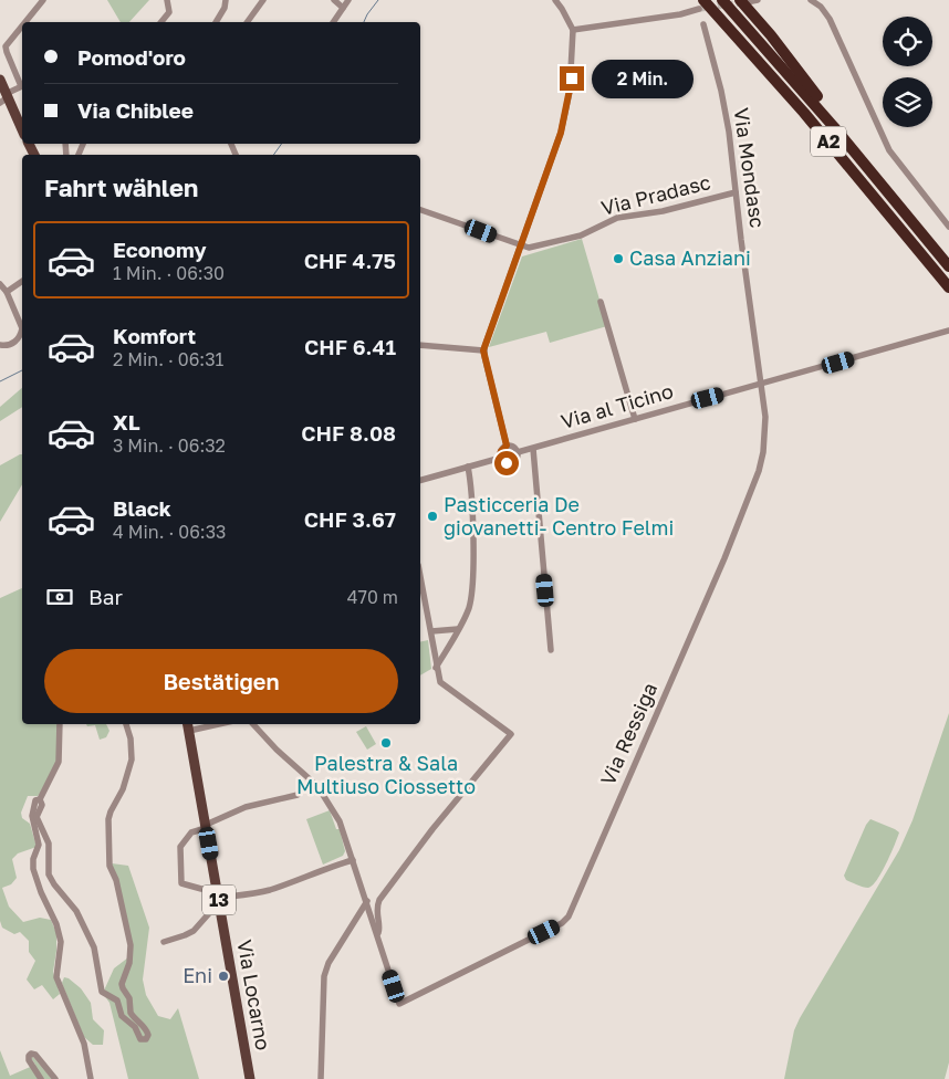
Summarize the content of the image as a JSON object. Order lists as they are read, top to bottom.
{
  "streets": {
    "highway": ["A2"],
    "main road": ["13", "Via Locarno"],
    "street": [
      "Via Mondasc",
      "Via Pradasc",
      "Via al Ticino",
      "Via Ressiga"
    ]
  },
  "crossings": [
    ["Via Mondasc", "Via Pradasc"],
    ["Via Mondasc", "Via al Ticino"],
    ["Via Mondasc", "Via Ressiga"],
    ["Via al Ticino", "Via Ressiga"]
  ],
  "places": [
    "Casa Anziani",
    "Pasticceria De giovanetti- Centro Felmi",
    "Palestra & Sala Multiuso Ciossetto",
    "Eni"
  ],
  "page": {
    "banner": ["Pomod'oro", "Via Chiblee"],
    "bubble": "2 Min.",
    "heading": "Fahrt wählen",
    "list": [
      {
        "name": "Economy",
        "note": "1 Min. · 06:30",
        "value": "CHF 4.75"
      },
      {
        "name": "Komfort",
        "note": "2 Min. · 06:31",
        "value": "CHF 6.41"
      },
      {
        "name": "XL",
        "note": "3 Min. · 06:32",
        "value": "CHF 8.08"
      },
      {
        "name": "Black",
        "note": "4 Min. · 06:33",
        "value": "CHF 3.67"
      }
    ],
    "pay": ["Bar", "470 m"],
    "buttons": "Bestätigen"
  }
}
